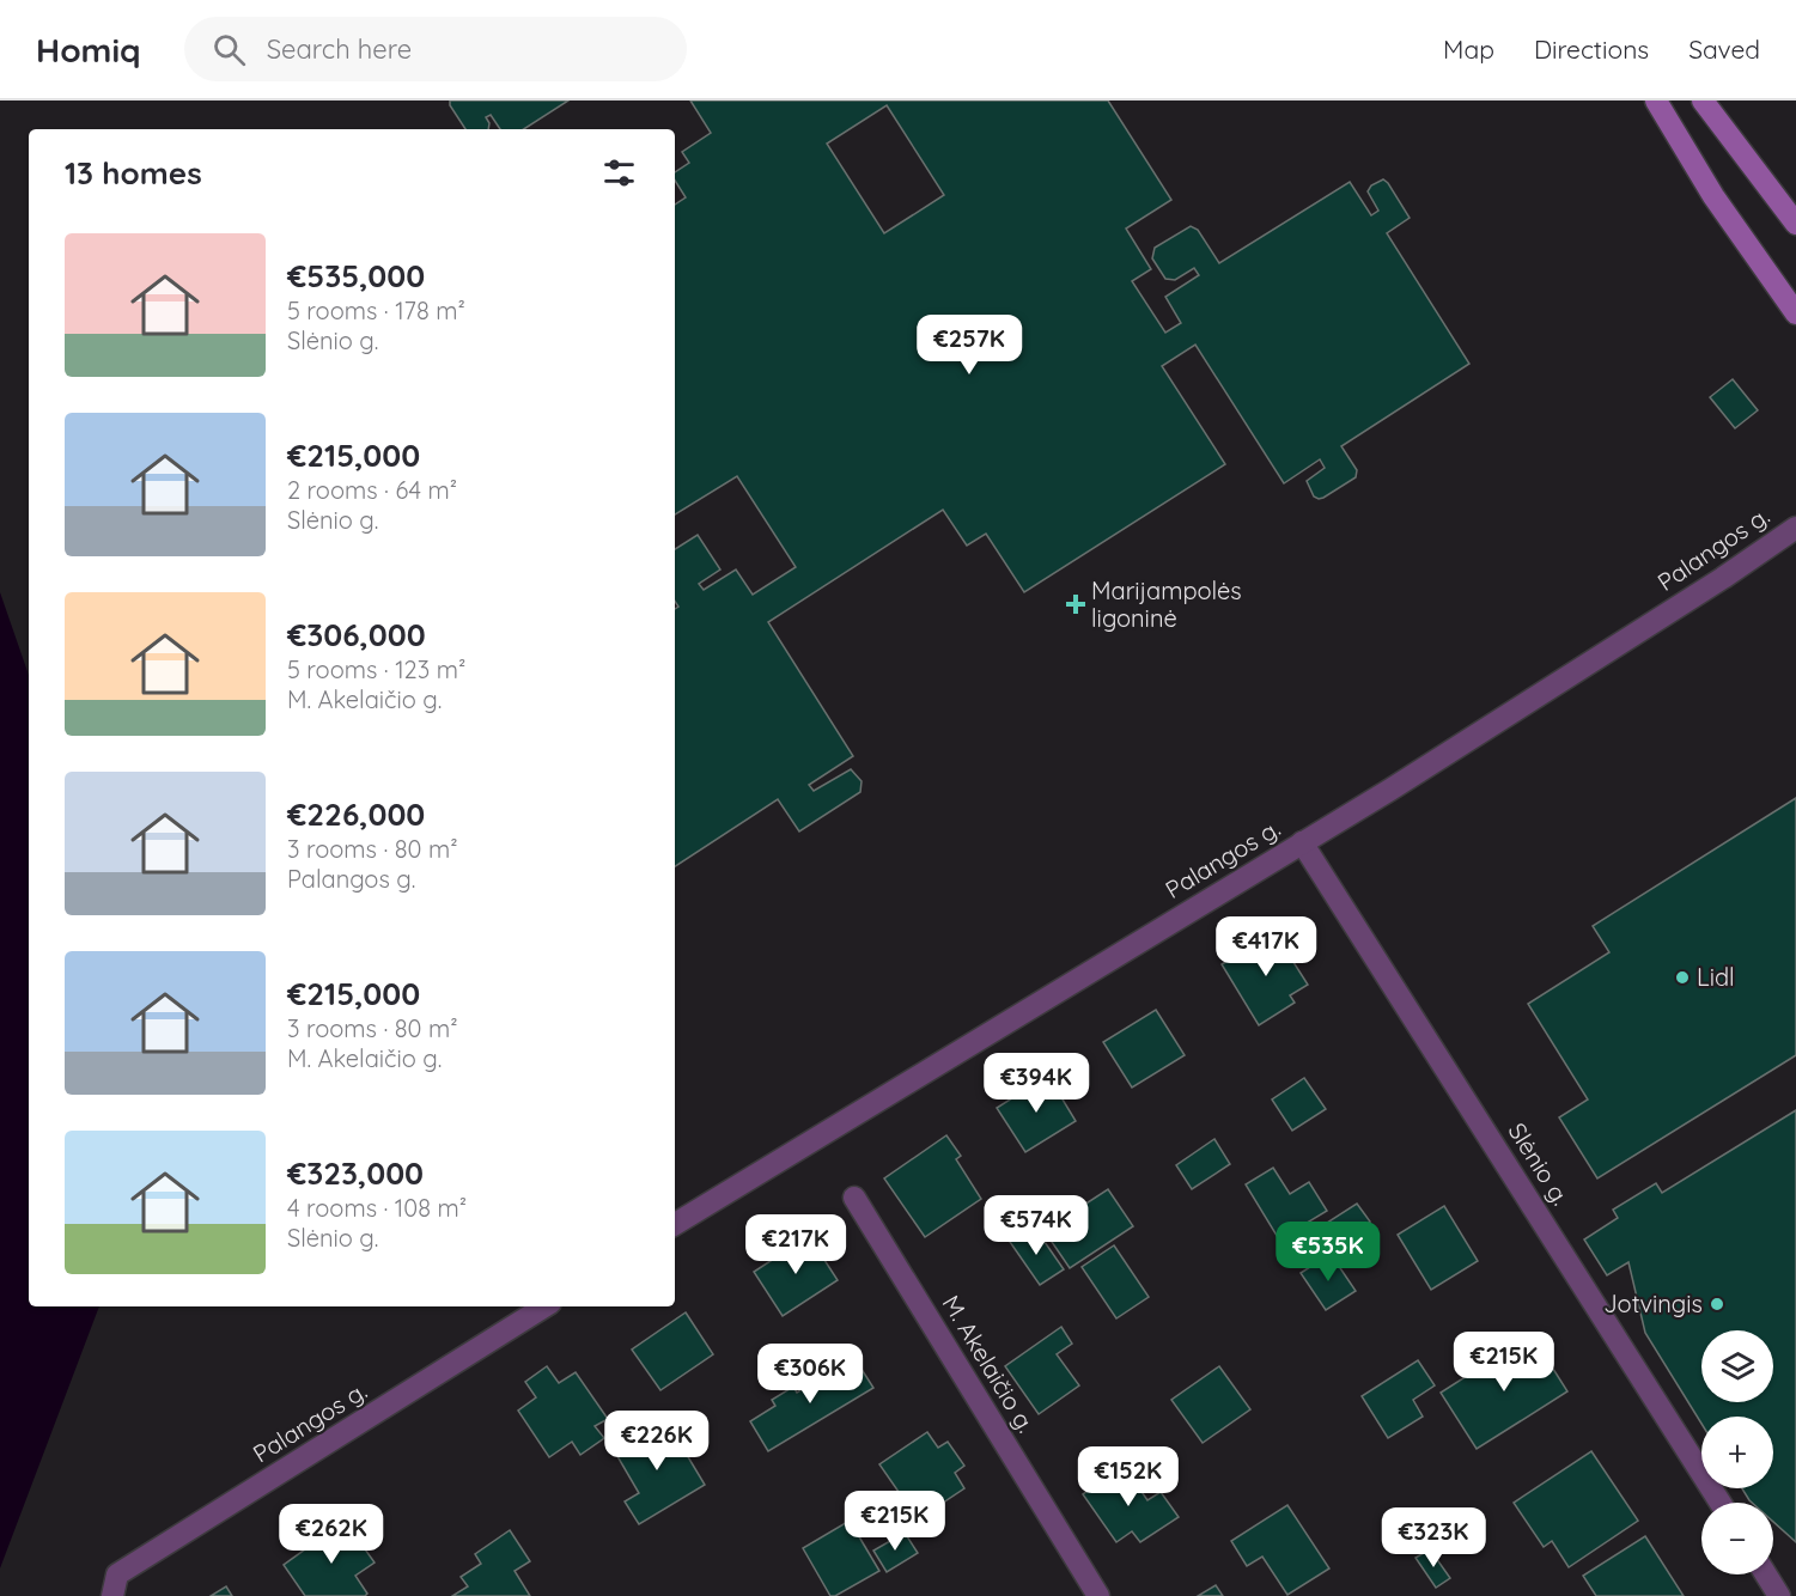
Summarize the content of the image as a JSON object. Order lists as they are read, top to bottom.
{
  "streets": {
    "street": ["Palangos g.", "Slėnio g.", "M. Akelaičio g."]
  },
  "crossings": [
    ["Palangos g.", "Slėnio g."]
  ],
  "places": {
    "health": ["Marijampolės ligoninė"],
    "other": ["Lidl", "Jotvingis"]
  },
  "page": {
    "header": "Homiq",
    "search": "Search here",
    "nav": ["Map", "Directions", "Saved"],
    "heading": "13 homes",
    "list": [
      {
        "name": "€535,000",
        "note": "5 rooms · 178 m² · Slėnio g."
      },
      {
        "name": "€215,000",
        "note": "2 rooms · 64 m² · Slėnio g."
      },
      {
        "name": "€306,000",
        "note": "5 rooms · 123 m² · M. Akelaičio g."
      },
      {
        "name": "€226,000",
        "note": "3 rooms · 80 m² · Palangos g."
      },
      {
        "name": "€215,000",
        "note": "3 rooms · 80 m² · M. Akelaičio g."
      },
      {
        "name": "€323,000",
        "note": "4 rooms · 108 m² · Slėnio g."
      }
    ],
    "price": [
      "€257K",
      "€417K",
      "€394K",
      "€574K",
      "€217K",
      "€535K",
      "€215K",
      "€306K",
      "€226K",
      "€152K",
      "€215K",
      "€262K",
      "€323K"
    ],
    "map_buttons": ["+", "−"]
  }
}
